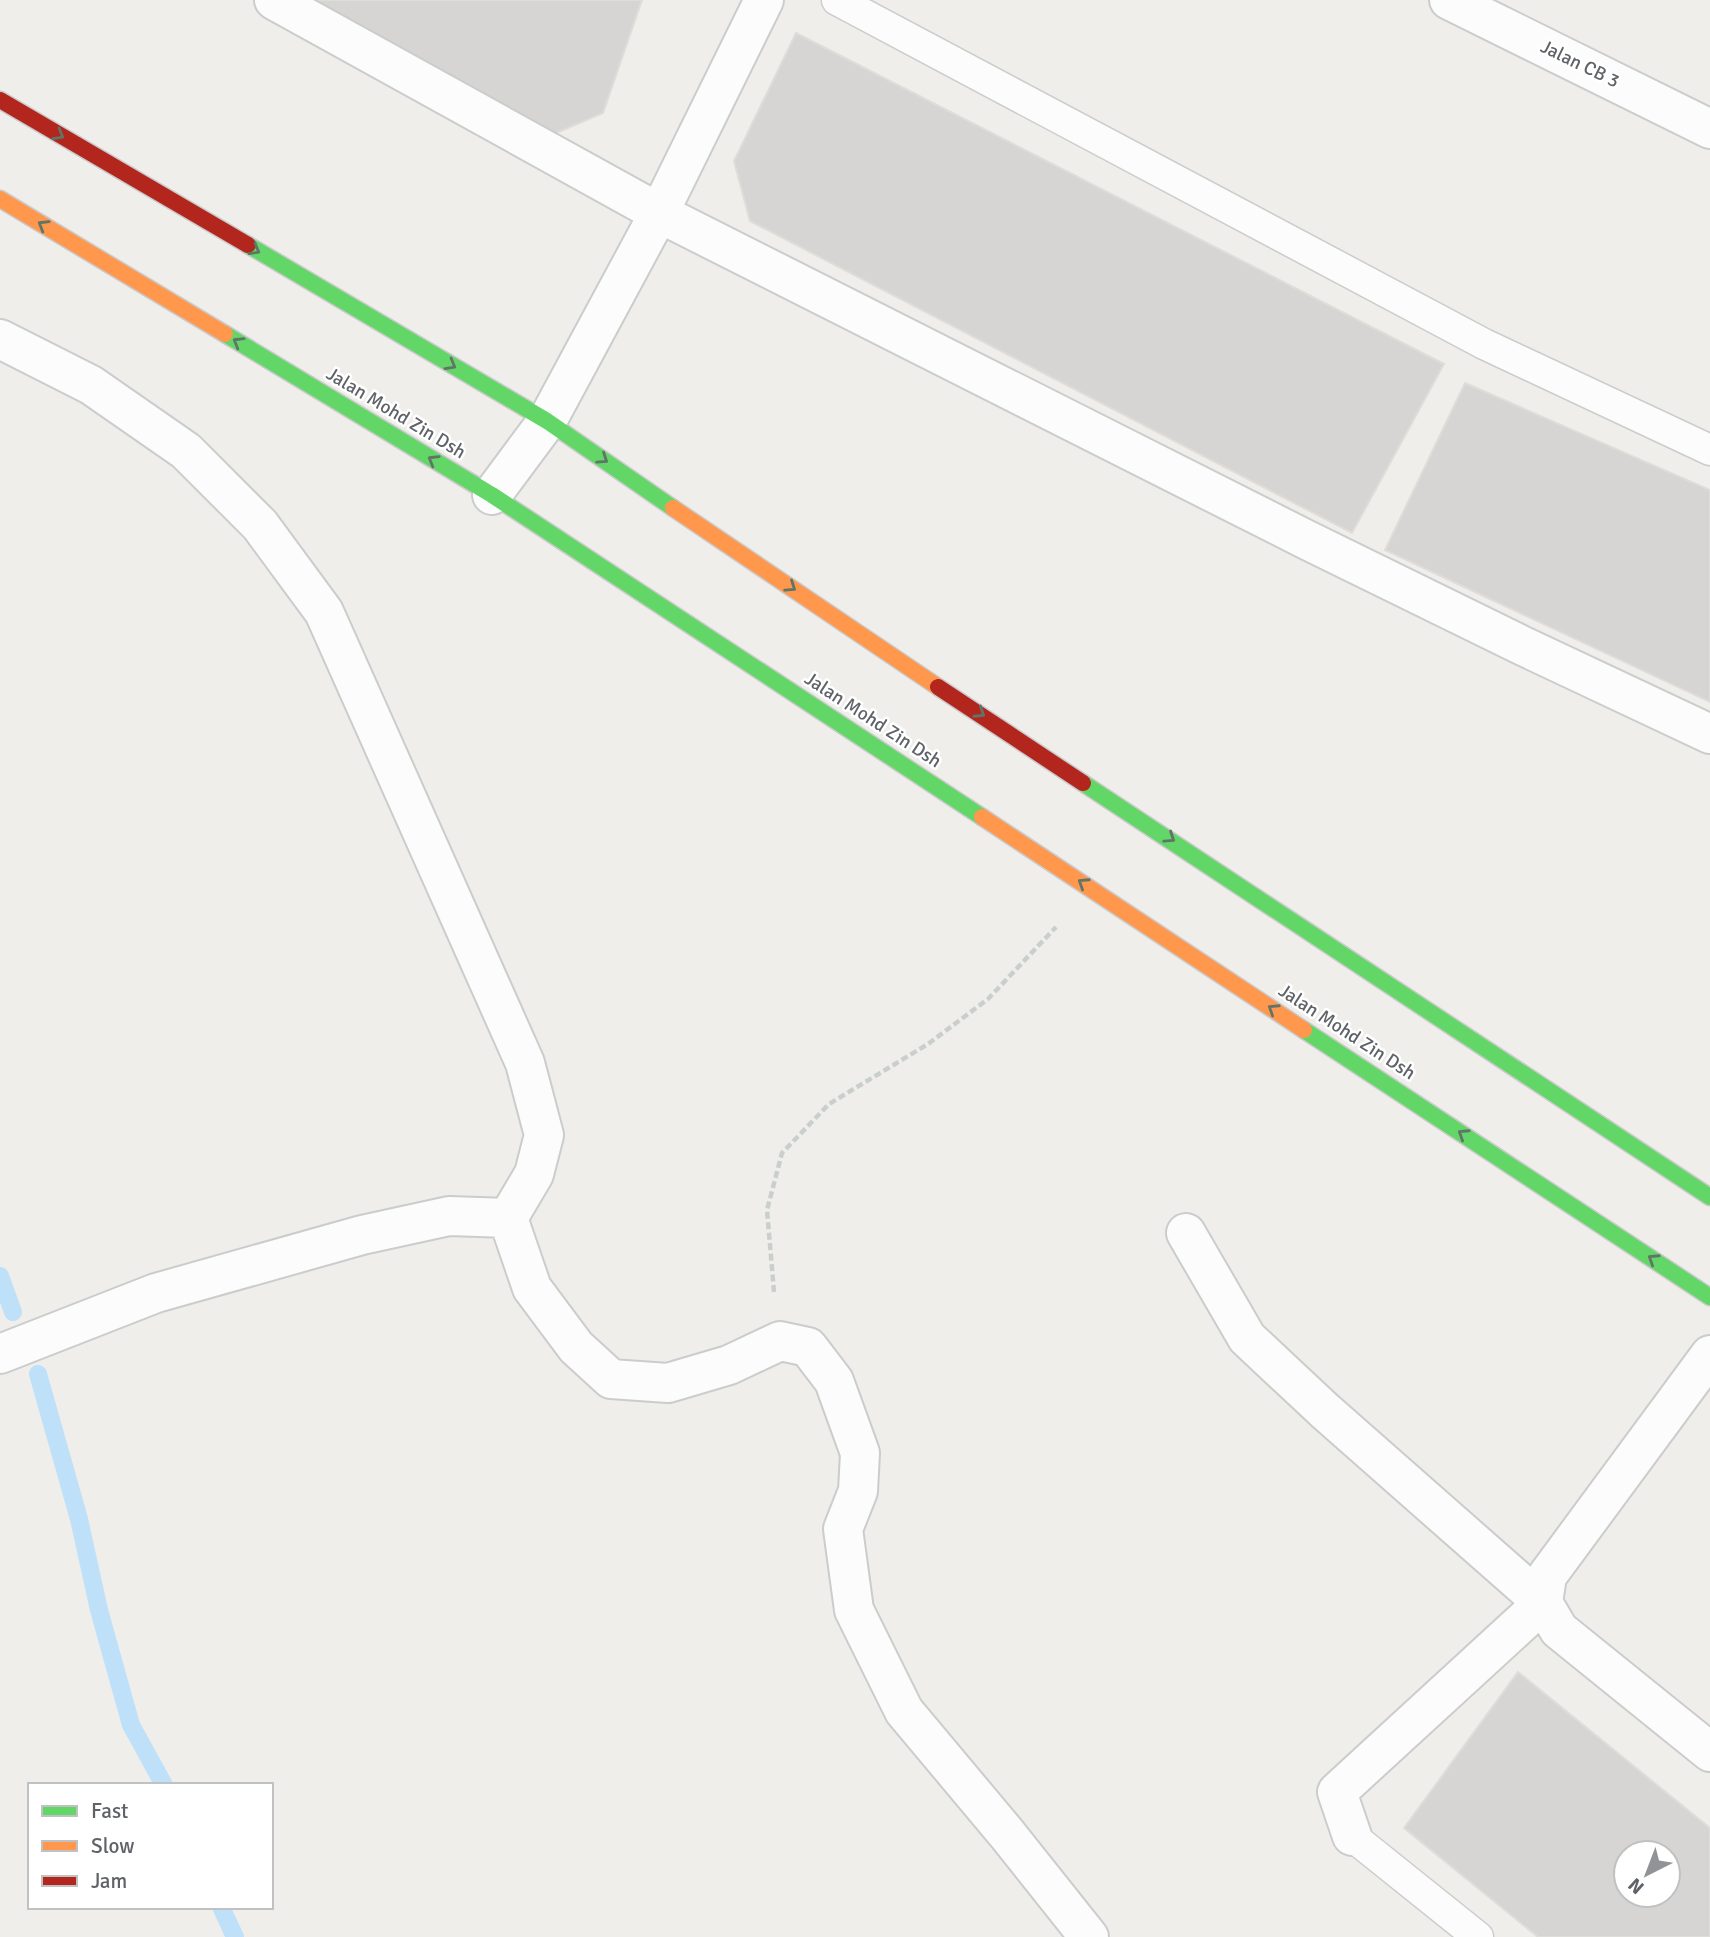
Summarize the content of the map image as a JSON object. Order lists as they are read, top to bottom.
{
  "streets": {
    "main road": ["Jalan Mohd Zin Dsh"],
    "street": ["Jalan CB 3"]
  },
  "legend": ["Fast", "Slow", "Jam"],
  "north": "bottom left"
}
